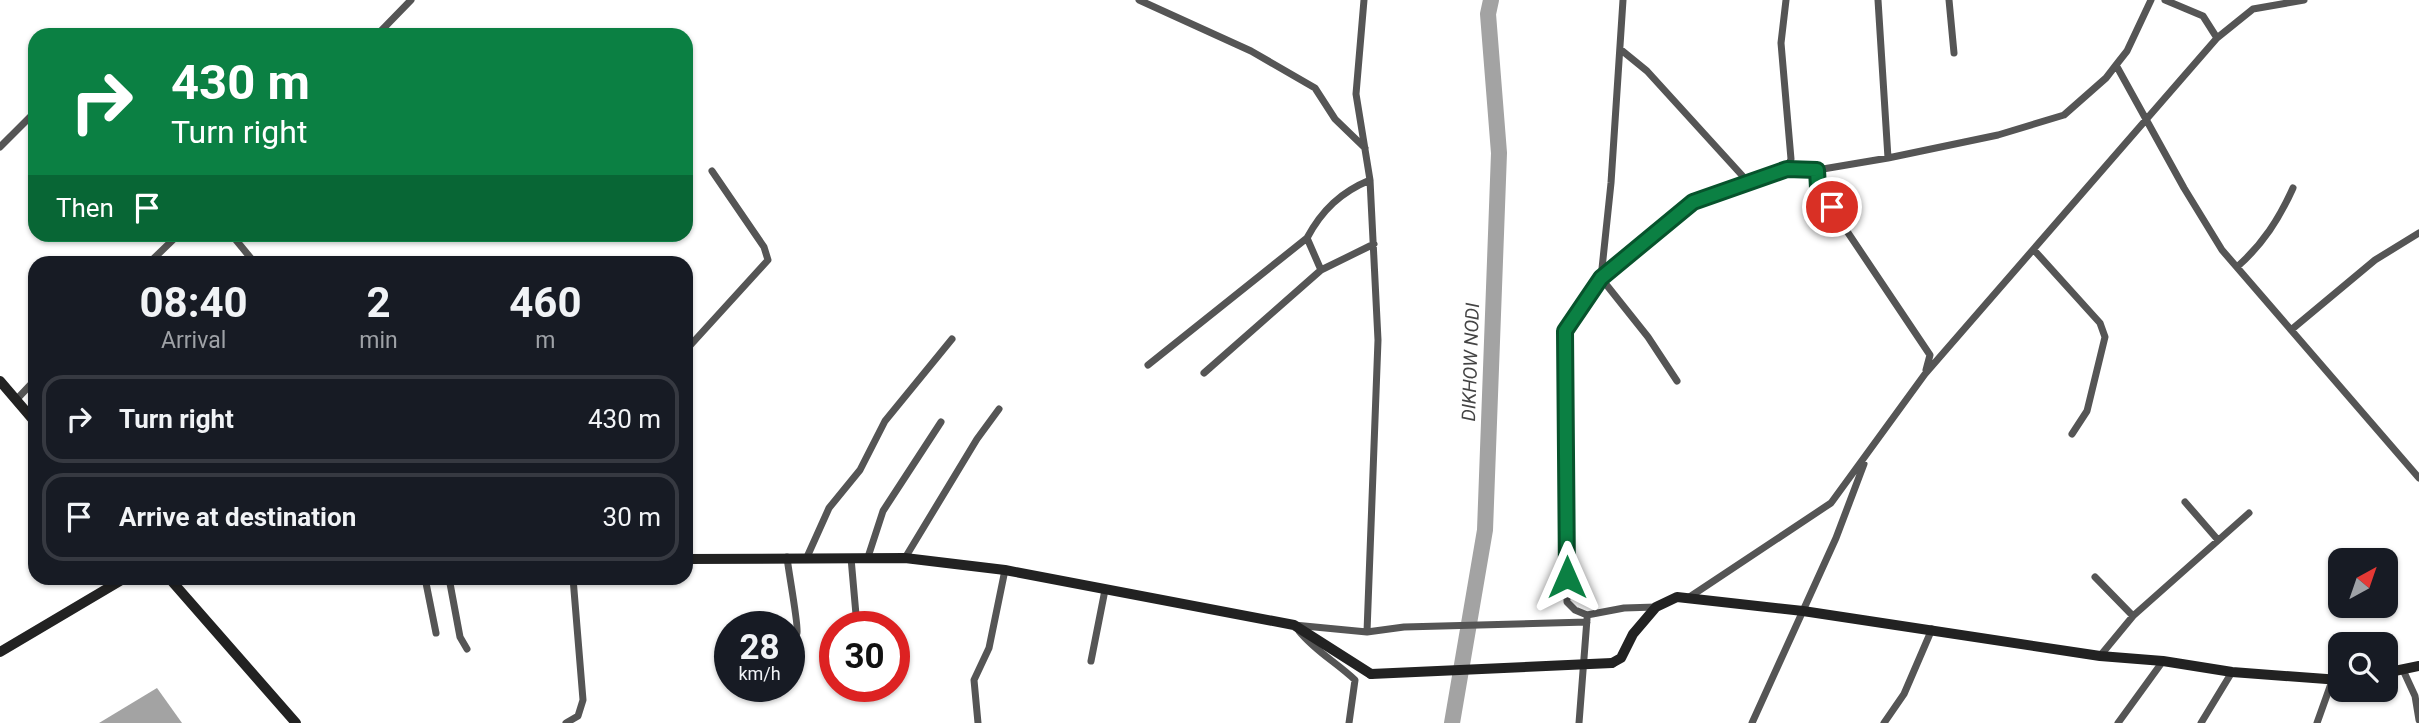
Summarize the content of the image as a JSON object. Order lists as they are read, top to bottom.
{
  "water": ["DIKHOW NODI"],
  "north": "top right",
  "page": {
    "turn": ["430 m", "Turn right"],
    "then": "Then",
    "eta": [
      "08:40",
      "Arrival",
      "2",
      "min",
      "460",
      "m"
    ],
    "list": [
      {
        "name": "Turn right",
        "value": "430 m"
      },
      {
        "name": "Arrive at destination",
        "value": "30 m"
      }
    ],
    "speed": "28 km/h",
    "limit": "30"
  }
}
